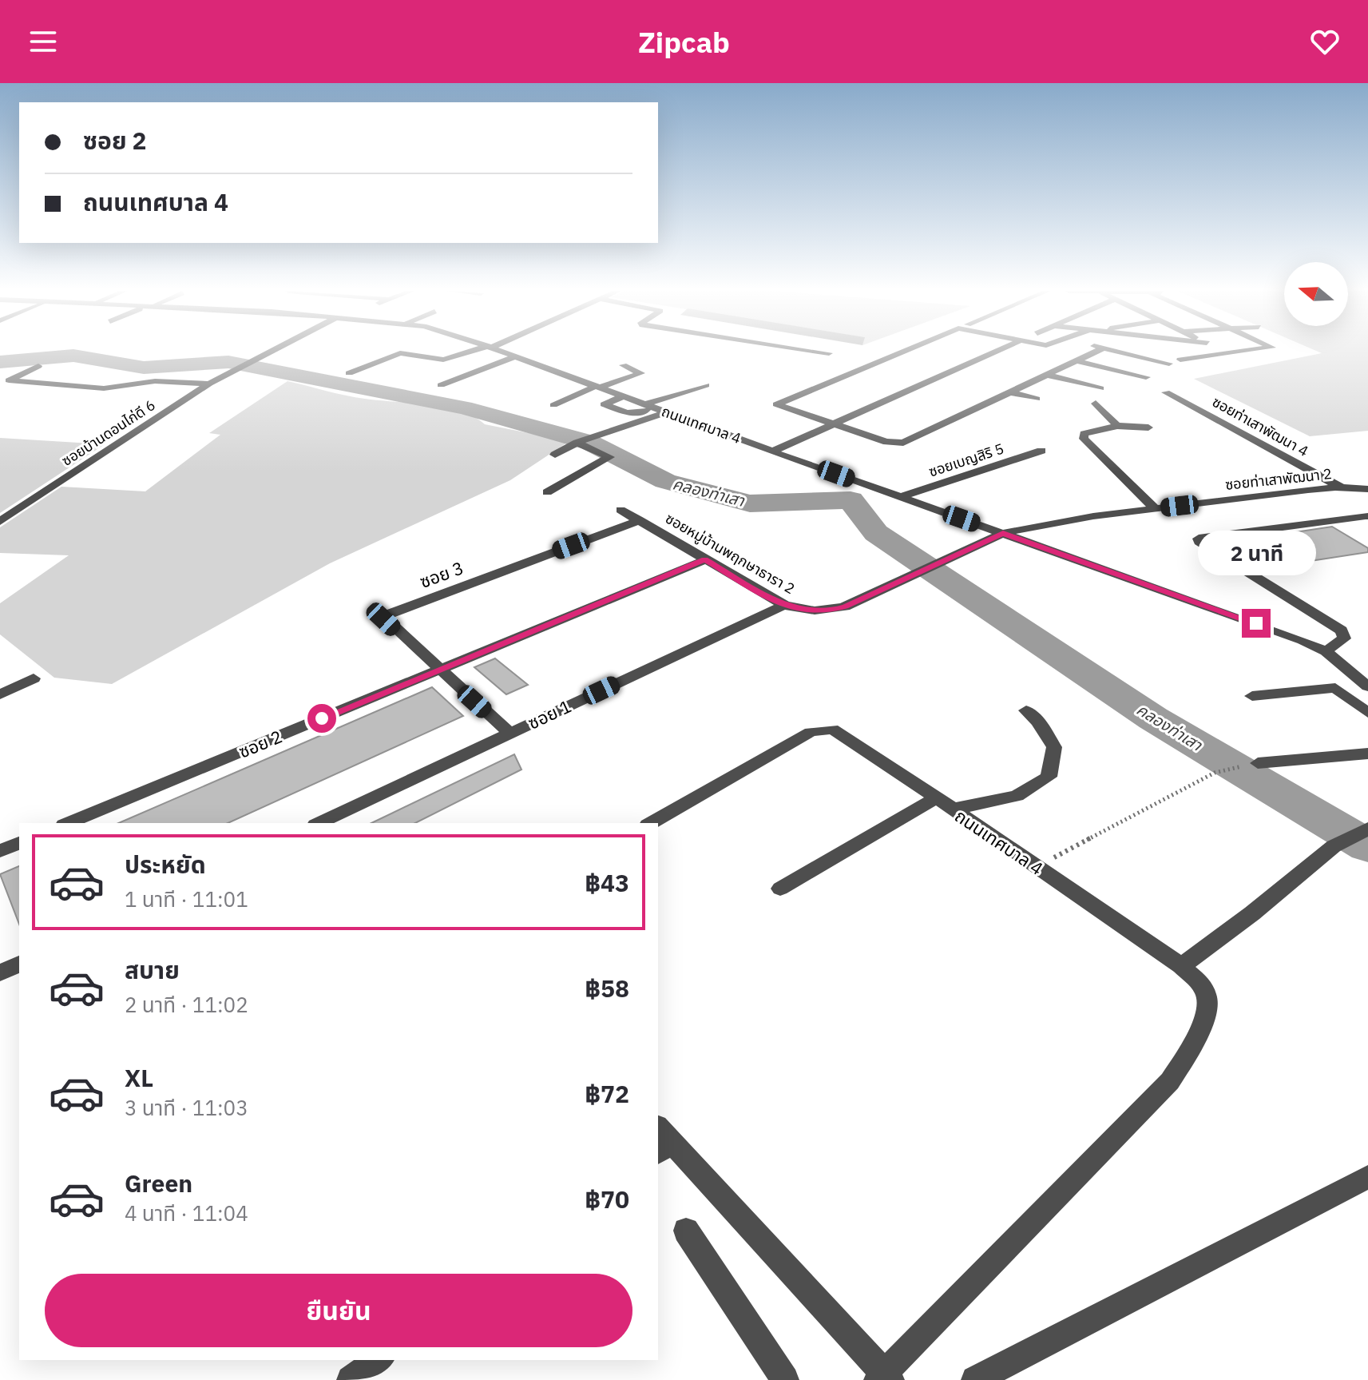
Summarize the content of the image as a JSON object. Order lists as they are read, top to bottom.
{
  "streets": {
    "street": [
      "ถนนเทศบาล 4",
      "ซอยท่าเสาพัฒนา 4",
      "ซอยบ้านดอนไก่ดี 6",
      "ซอยเบญสิริ 5",
      "ซอยท่าเสาพัฒนา 2",
      "ซอยหมู่บ้านพฤกษาธารา 2",
      "ซอย 3",
      "ซอย 1",
      "ซอย 2"
    ]
  },
  "crossings": [
    ["ถนนเทศบาล 4", "ซอยเบญสิริ 5"],
    ["ถนนเทศบาล 4", "ซอยท่าเสาพัฒนา 2"],
    ["ถนนเทศบาล 4", "ซอยหมู่บ้านพฤกษาธารา 2"],
    ["ซอยท่าเสาพัฒนา 4", "ซอยท่าเสาพัฒนา 2"],
    ["ซอยท่าเสาพัฒนา 2", "ซอยหมู่บ้านพฤกษาธารา 2"],
    ["ซอยหมู่บ้านพฤกษาธารา 2", "ซอย 3"],
    ["ซอยหมู่บ้านพฤกษาธารา 2", "ซอย 1"],
    ["ซอยหมู่บ้านพฤกษาธารา 2", "ซอย 2"],
    ["ซอย 3", "ซอย 1"],
    ["ซอย 3", "ซอย 2"]
  ],
  "water": ["คลองท่าเสา"],
  "north": "left",
  "page": {
    "header": "Zipcab",
    "banner": ["ซอย 2", "ถนนเทศบาล 4"],
    "bubble": "2 นาที",
    "list": [
      {
        "name": "ประหยัด",
        "note": "1 นาที · 11:01",
        "value": "฿43"
      },
      {
        "name": "สบาย",
        "note": "2 นาที · 11:02",
        "value": "฿58"
      },
      {
        "name": "XL",
        "note": "3 นาที · 11:03",
        "value": "฿72"
      },
      {
        "name": "Green",
        "note": "4 นาที · 11:04",
        "value": "฿70"
      }
    ],
    "buttons": "ยืนยัน"
  }
}
